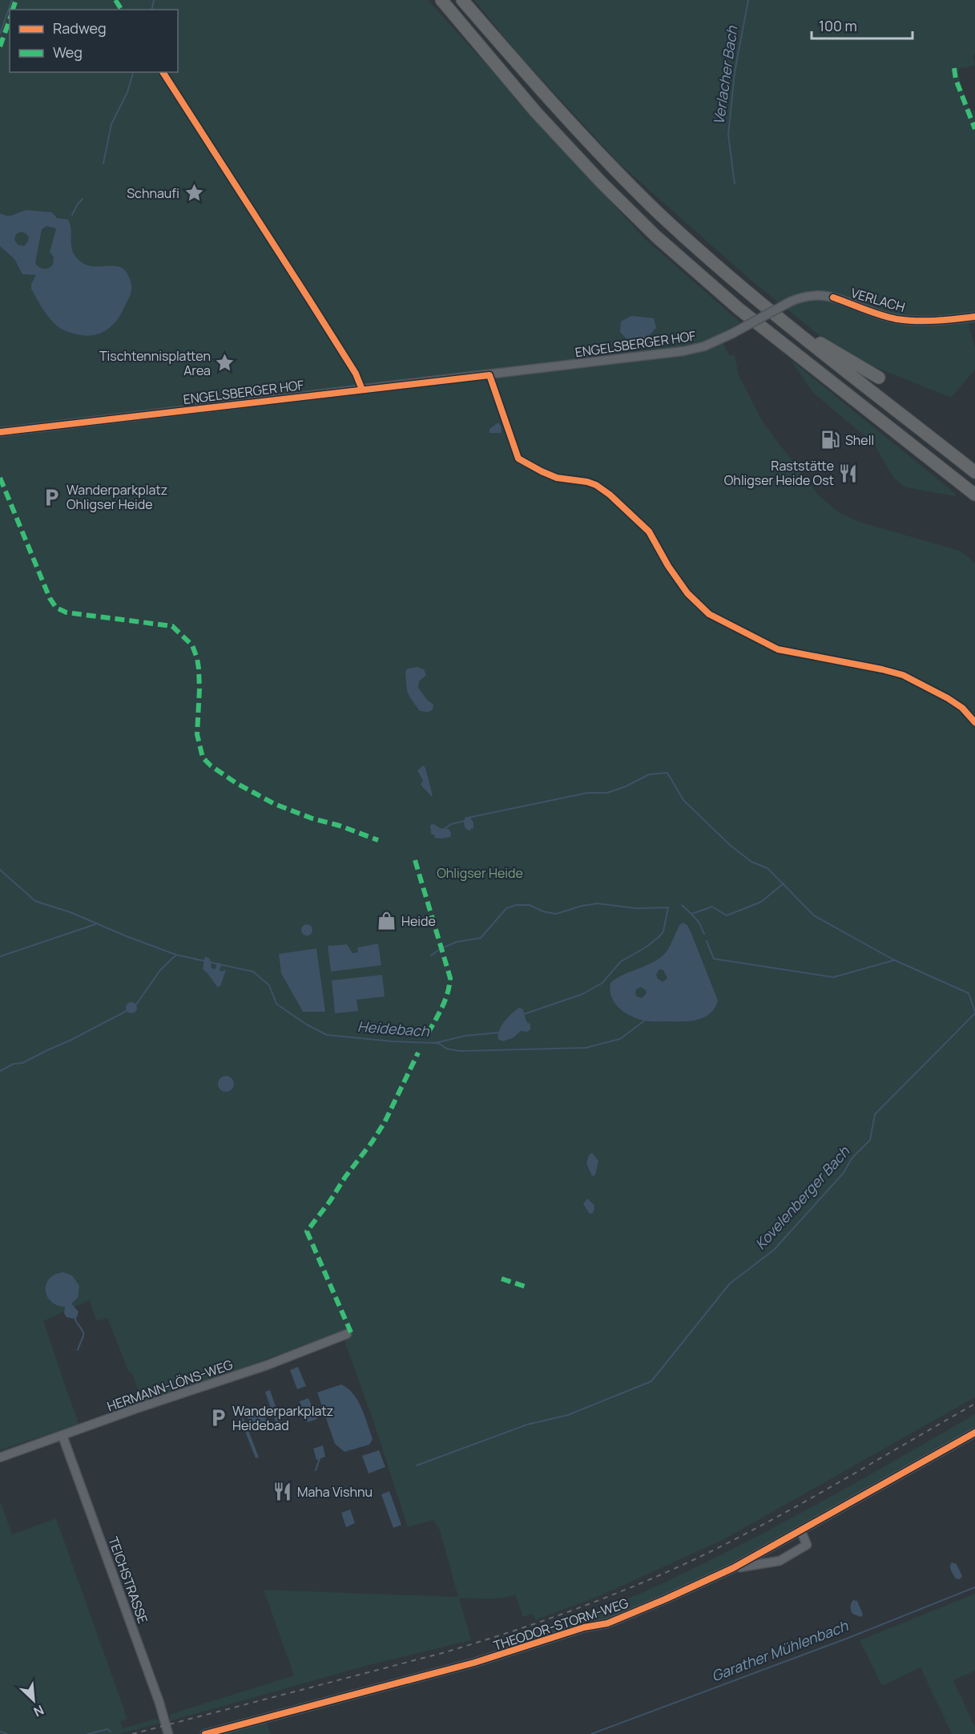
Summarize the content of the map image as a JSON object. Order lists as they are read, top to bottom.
{
  "streets": {
    "street": [
      "VERLACH",
      "ENGELSBERGER HOF",
      "HERMANN-LÖNS-WEG",
      "TEICHSTRASSE",
      "THEODOR-STORM-WEG"
    ]
  },
  "crossings": [
    ["VERLACH", "ENGELSBERGER HOF"],
    ["HERMANN-LÖNS-WEG", "TEICHSTRASSE"]
  ],
  "water": [
    "Verlacher Bach",
    "Heidebach",
    "Kovelenberger Bach",
    "Garather Mühlenbach"
  ],
  "parks": ["Ohligser Heide"],
  "places": {
    "place": ["Schnaufi", "Tischtennisplatten Area"],
    "fuel station": ["Shell"],
    "restaurant": ["Raststätte Ohligser Heide Ost", "Maha Vishnu"],
    "parking": ["Wanderparkplatz Ohligser Heide", "Wanderparkplatz Heidebad"],
    "shop": ["Heide"]
  },
  "legend": ["Radweg", "Weg"],
  "scale_bar": "100 m",
  "north": "bottom right"
}
